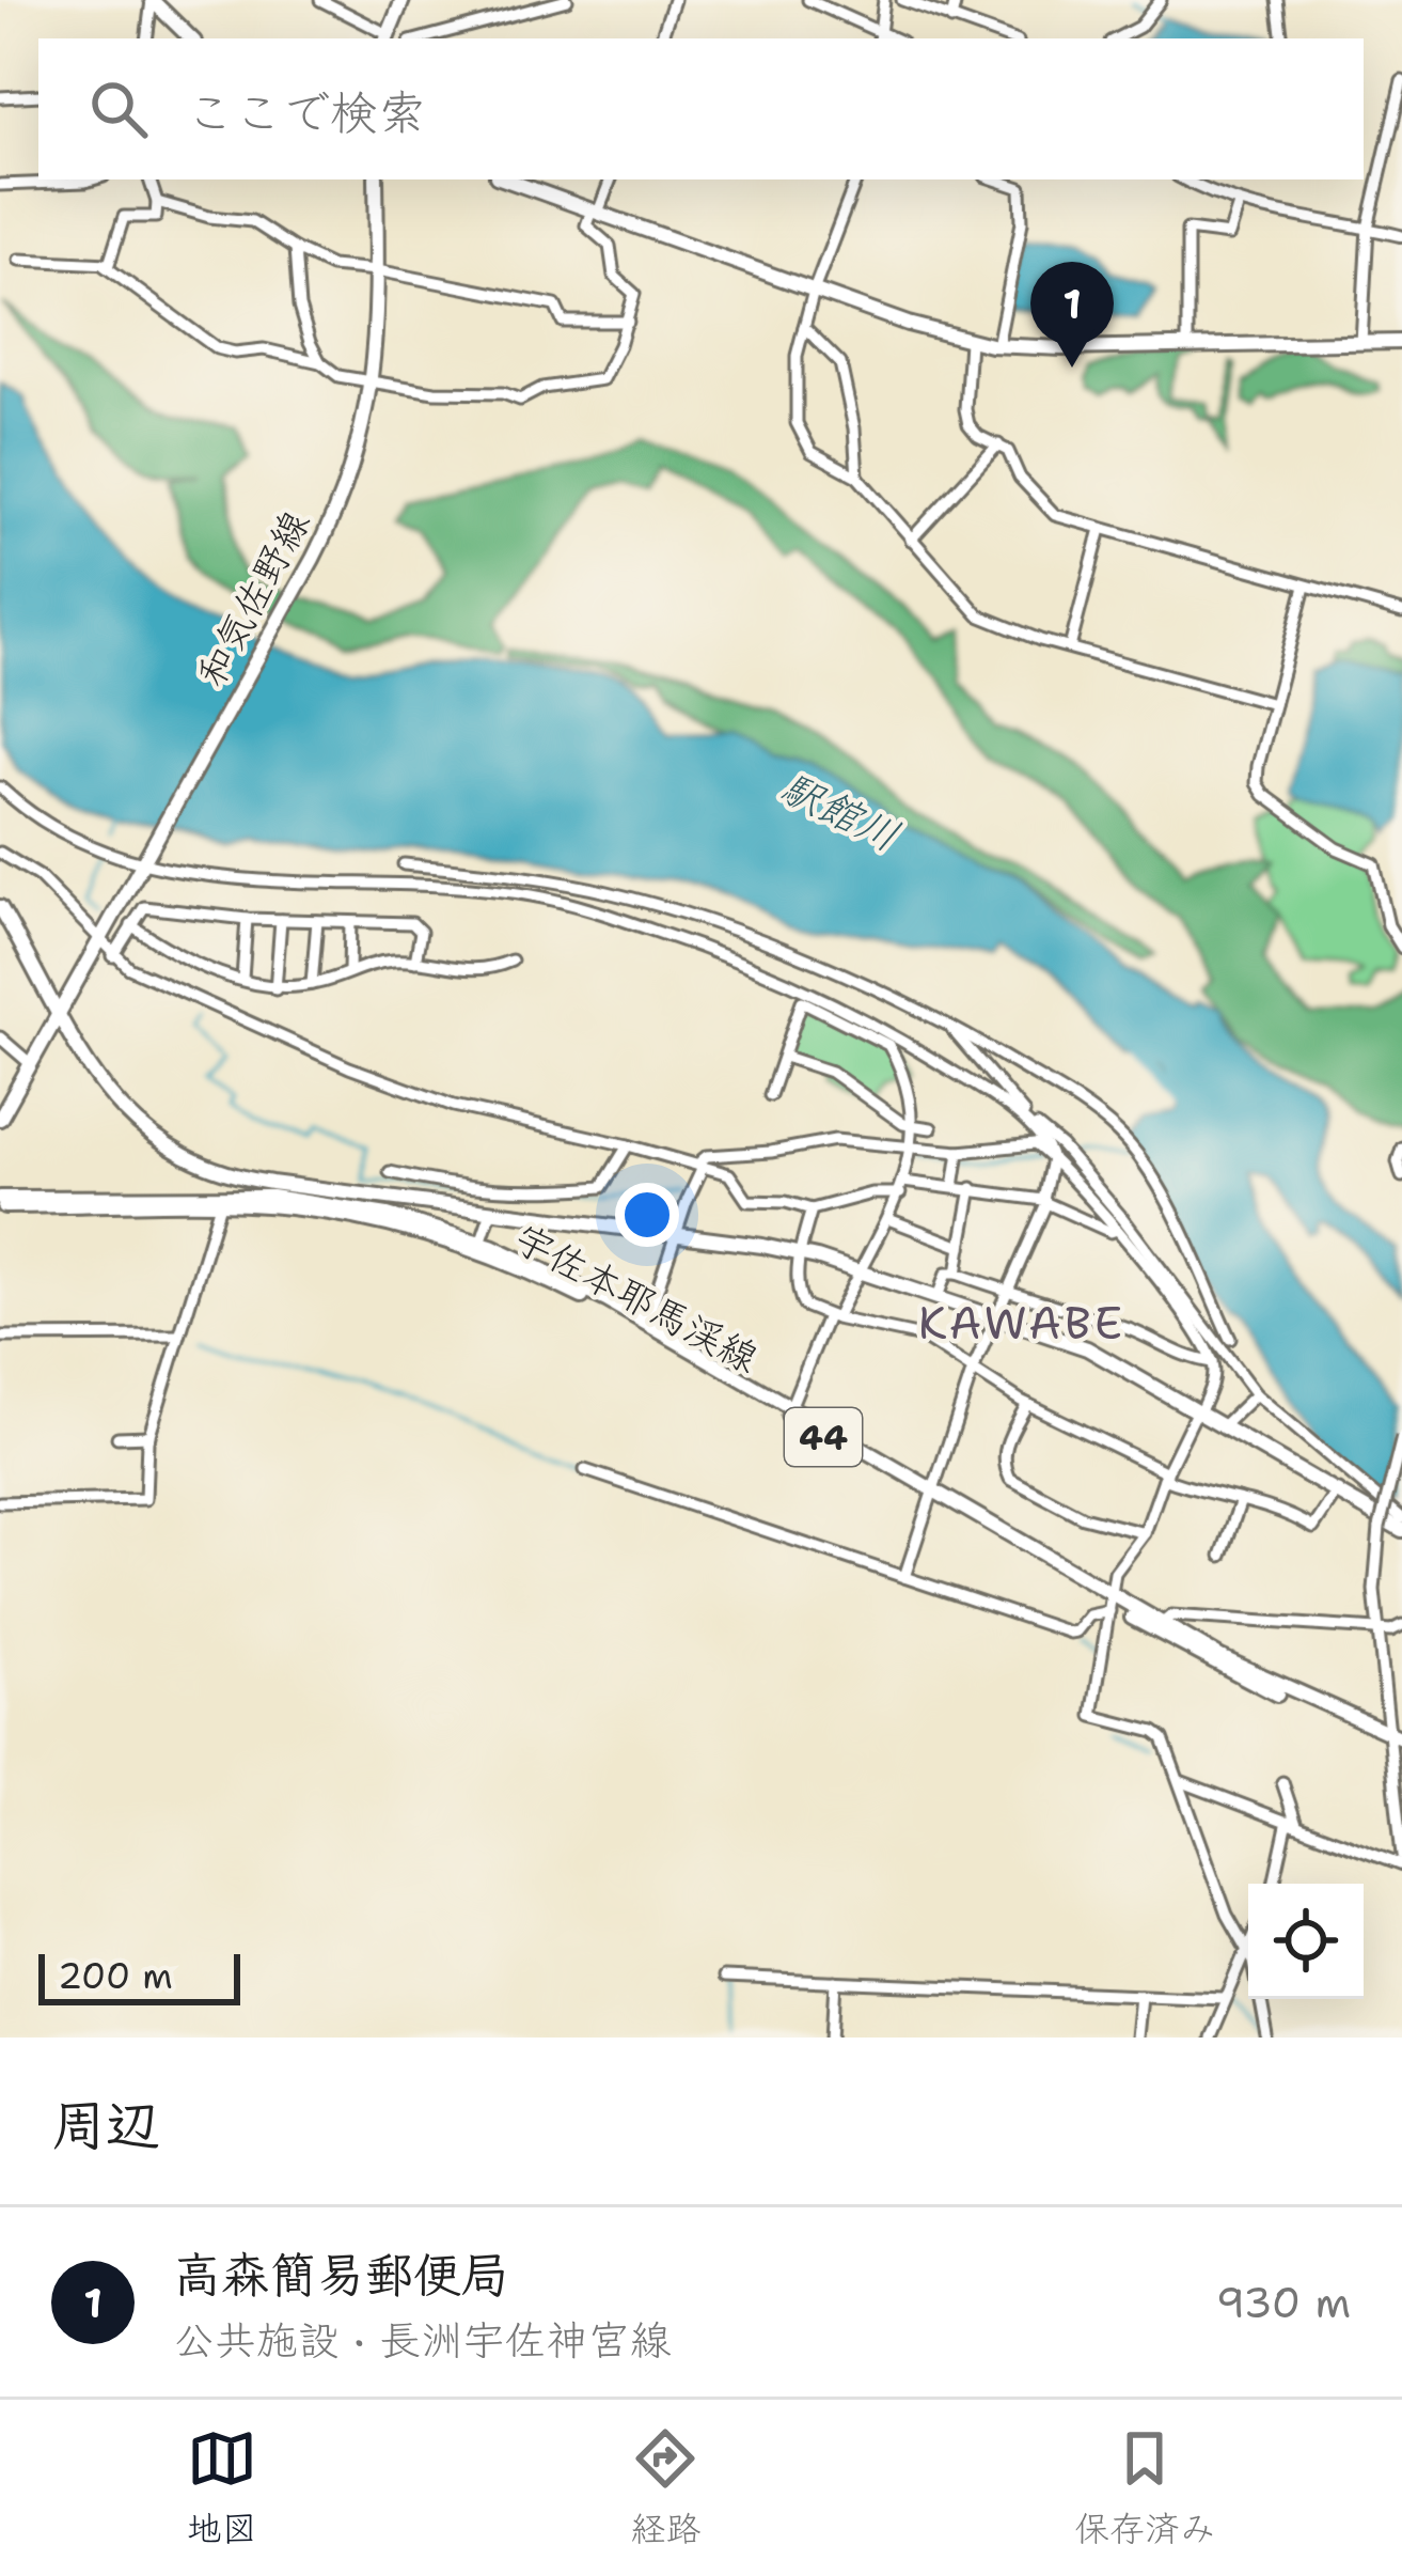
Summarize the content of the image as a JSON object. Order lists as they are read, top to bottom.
{
  "streets": {
    "main road": ["和気佐野線", "宇佐本耶馬渓線", "44"]
  },
  "crossings": [
    ["和気佐野線", "宇佐本耶馬渓線"]
  ],
  "districts": ["KAWABE"],
  "water": ["駅館川"],
  "scale_bar": "200 m",
  "page": {
    "search": "ここで検索",
    "pins": "1",
    "scale": "200 m",
    "heading": "周辺",
    "list": [
      {
        "mark": "1",
        "name": "高森簡易郵便局",
        "note": "公共施設 · 長洲宇佐神宮線",
        "value": "930 m"
      }
    ],
    "nav": ["地図", "経路", "保存済み"]
  }
}
